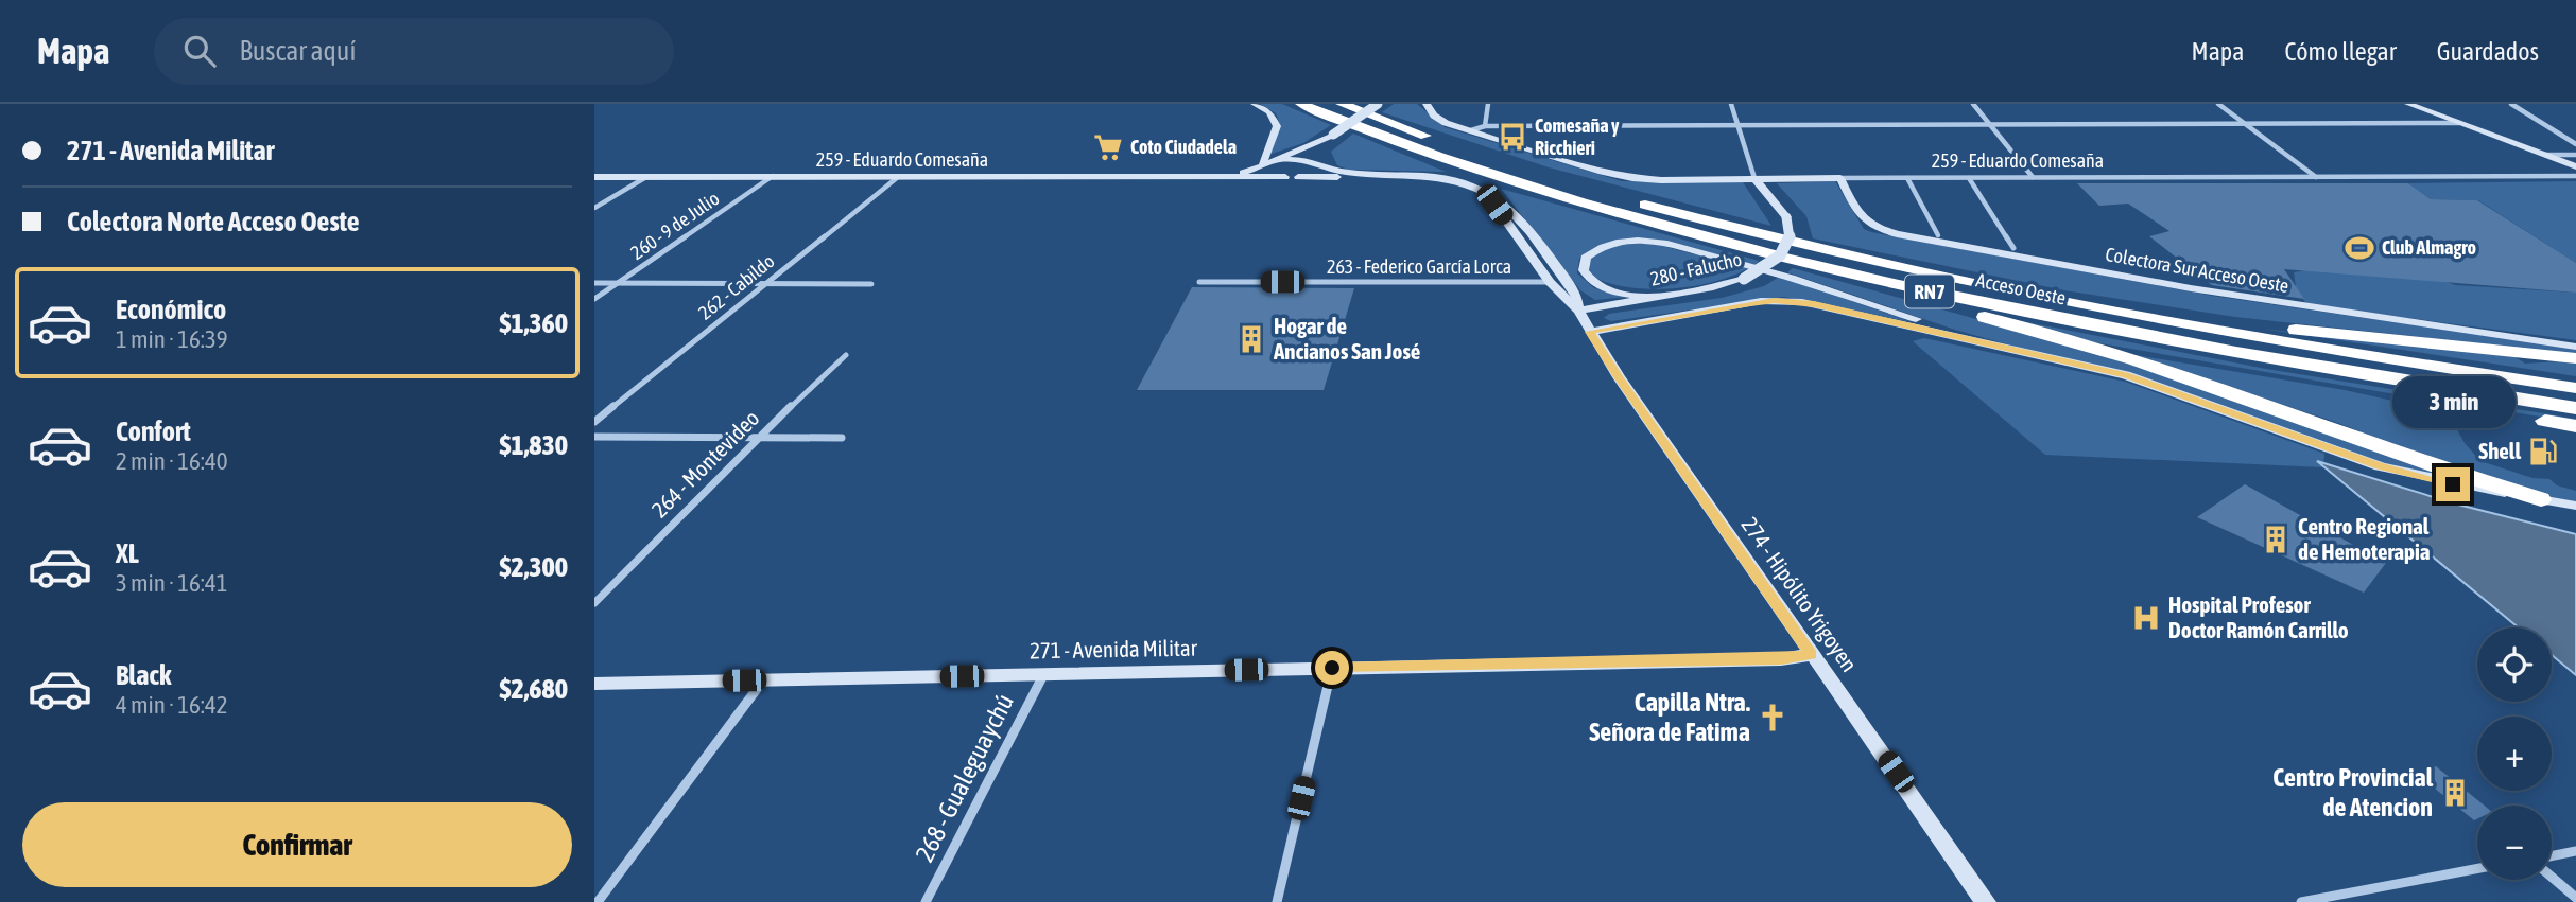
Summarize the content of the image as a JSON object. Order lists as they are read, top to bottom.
{
  "streets": {
    "highway": ["Acceso Oeste", "RN7"],
    "street": [
      "259 - Eduardo Comesaña",
      "260 - 9 de Julio",
      "263 - Federico García Lorca",
      "280 - Falucho",
      "Colectora Sur Acceso Oeste",
      "262 - Cabildo",
      "264 - Montevideo",
      "274 - Hipólito Yrigoyen",
      "271 - Avenida Militar",
      "268 - Gualeguaychú"
    ]
  },
  "crossings": [
    ["259 - Eduardo Comesaña", "260 - 9 de Julio"],
    ["259 - Eduardo Comesaña", "280 - Falucho"],
    ["259 - Eduardo Comesaña", "Colectora Sur Acceso Oeste"],
    ["259 - Eduardo Comesaña", "262 - Cabildo"],
    ["263 - Federico García Lorca", "274 - Hipólito Yrigoyen"],
    ["280 - Falucho", "274 - Hipólito Yrigoyen"],
    ["274 - Hipólito Yrigoyen", "271 - Avenida Militar"],
    ["271 - Avenida Militar", "268 - Gualeguaychú"]
  ],
  "places": {
    "bus stop": ["Comesaña y Ricchieri"],
    "supermarket": ["Coto Ciudadela"],
    "sports": ["Club Almagro"],
    "building": ["Hogar de Ancianos San José", "Centro Regional de Hemoterapia", "Centro Provincial de Atencion"],
    "fuel station": ["Shell"],
    "hospital": ["Hospital Profesor Doctor Ramón Carrillo"],
    "church": ["Capilla Ntra. Señora de Fatima"]
  },
  "page": {
    "header": "Mapa",
    "search": "Buscar aquí",
    "nav": ["Mapa", "Cómo llegar", "Guardados"],
    "banner": ["271 - Avenida Militar", "Colectora Norte Acceso Oeste"],
    "list": [
      {
        "name": "Económico",
        "note": "1 min · 16:39",
        "value": "$1,360"
      },
      {
        "name": "Confort",
        "note": "2 min · 16:40",
        "value": "$1,830"
      },
      {
        "name": "XL",
        "note": "3 min · 16:41",
        "value": "$2,300"
      },
      {
        "name": "Black",
        "note": "4 min · 16:42",
        "value": "$2,680"
      }
    ],
    "bubble": "3 min",
    "map_buttons": ["+", "−"],
    "buttons": "Confirmar"
  }
}
